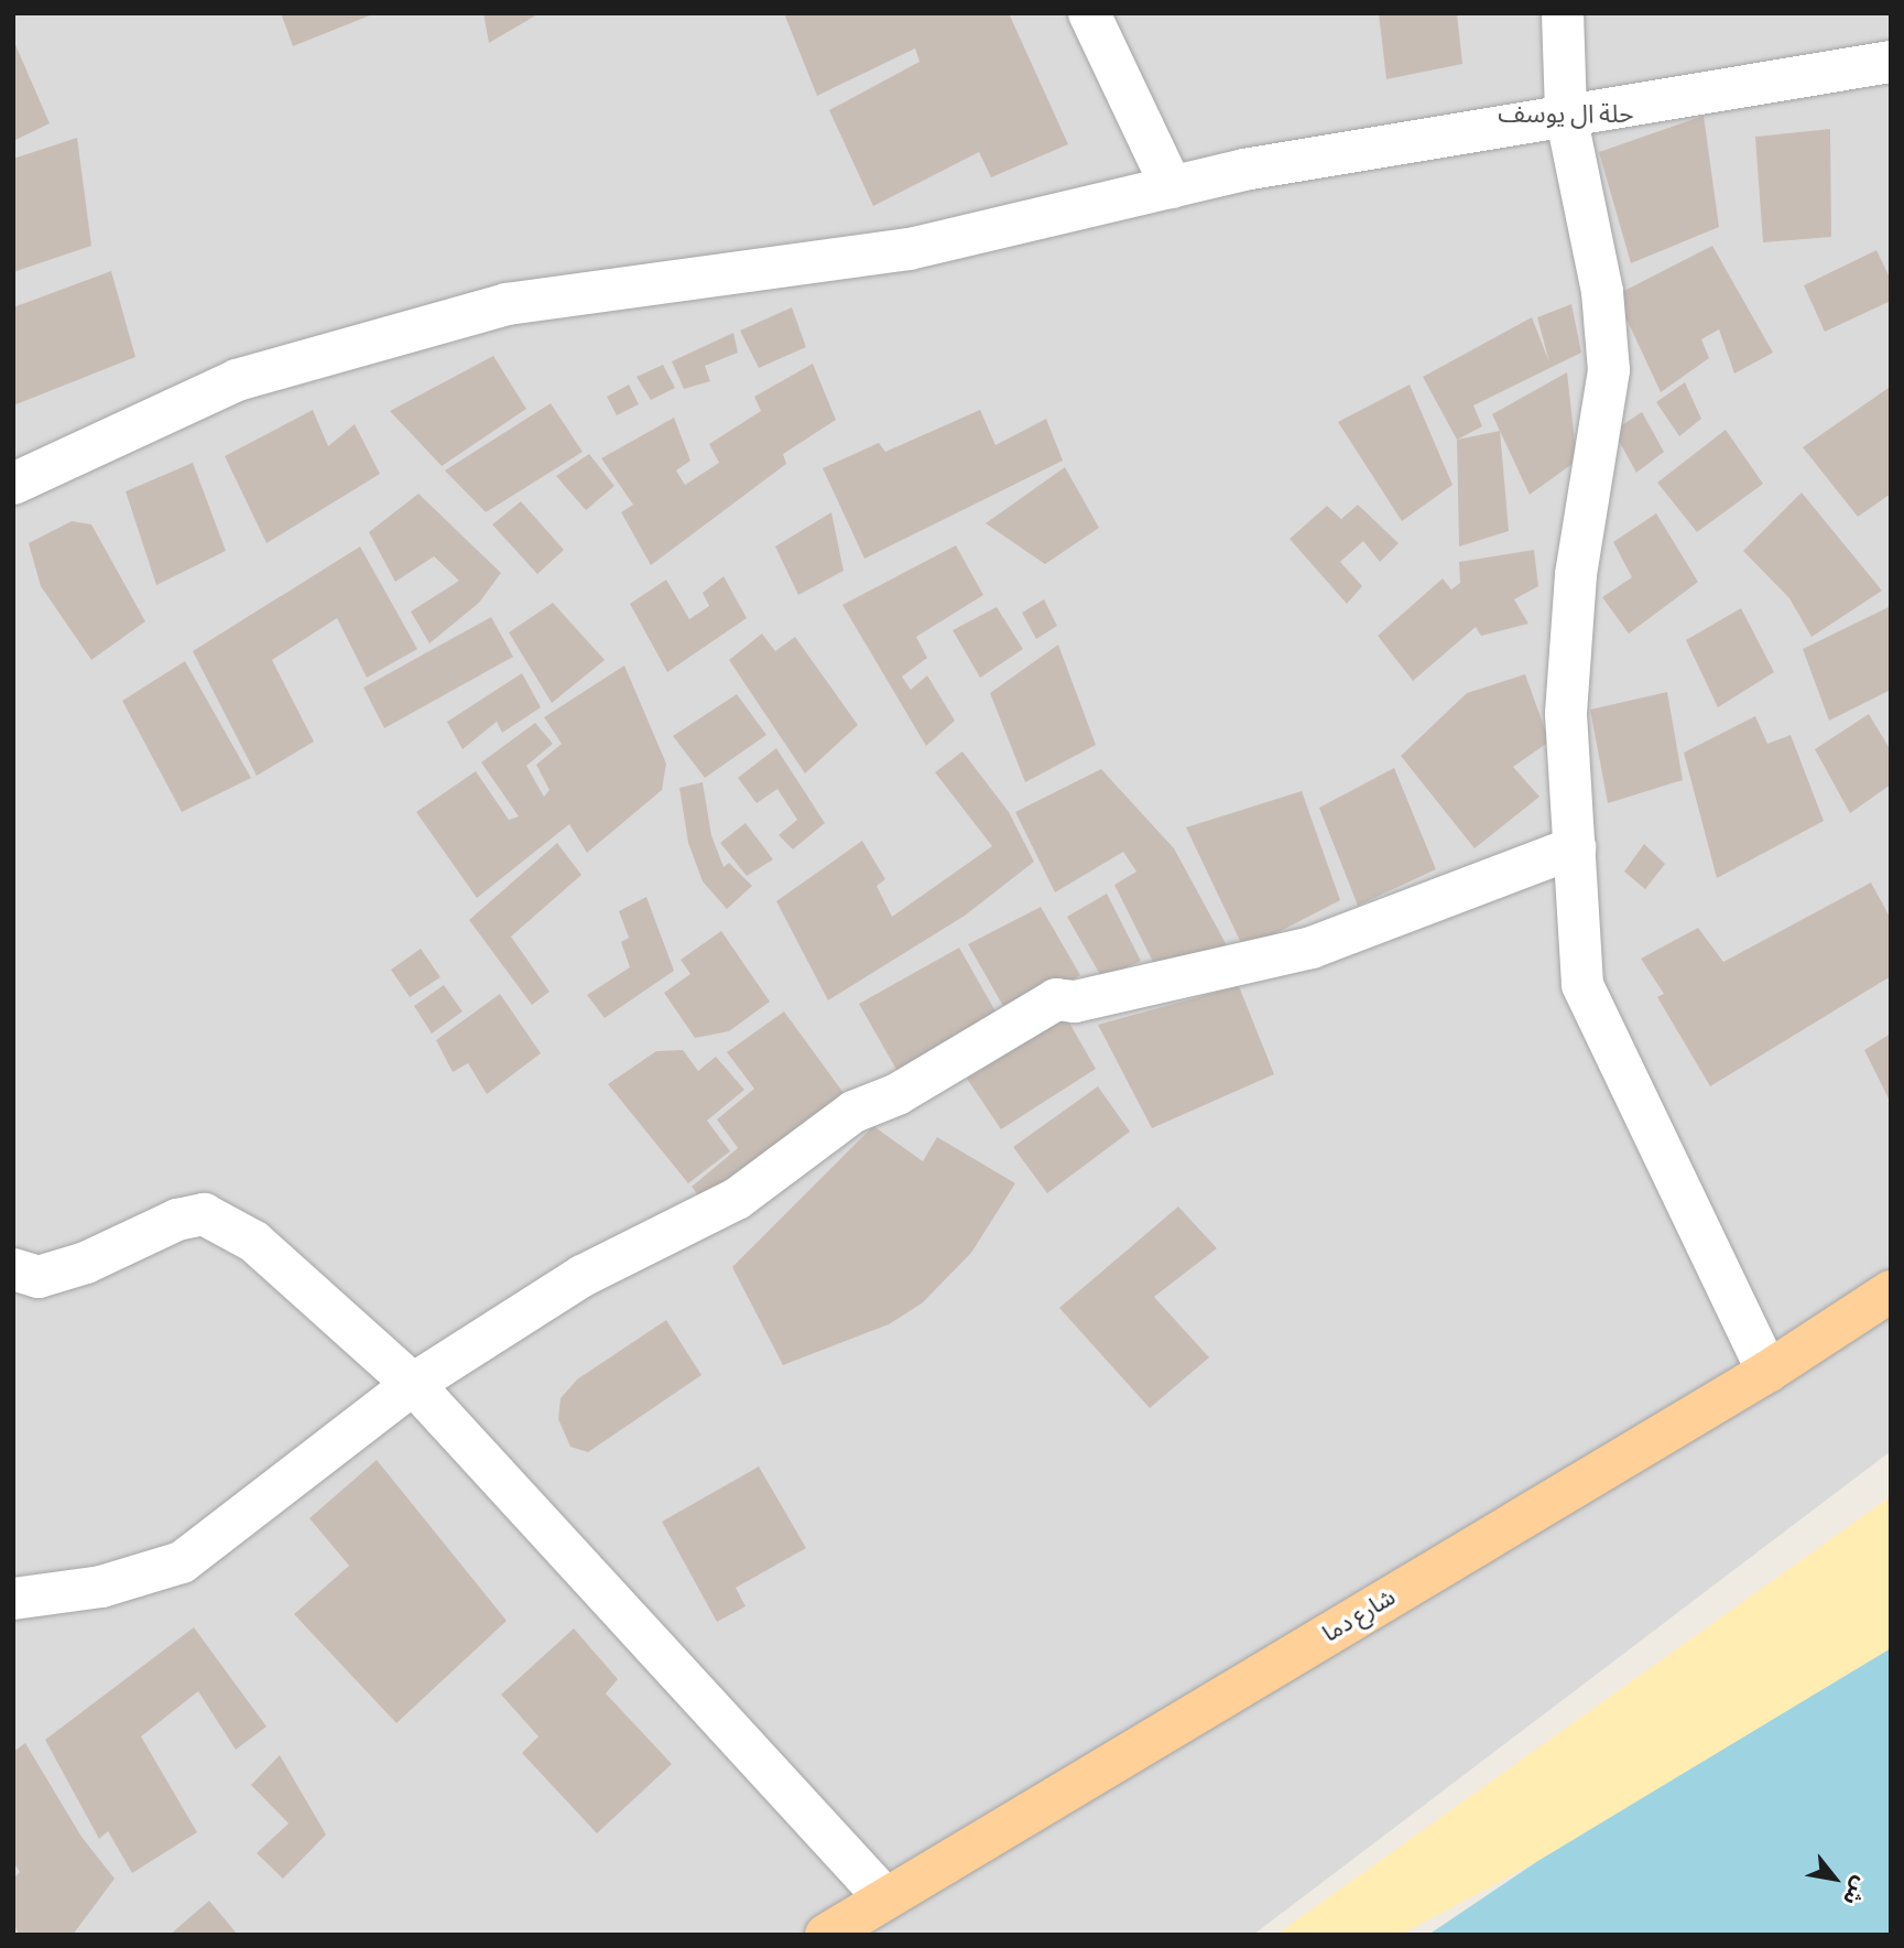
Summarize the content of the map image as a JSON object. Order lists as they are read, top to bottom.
{
  "streets": {
    "main road": ["شارع دما"]
  },
  "districts": ["حلة ال يوسف"],
  "north": "bottom right"
}
